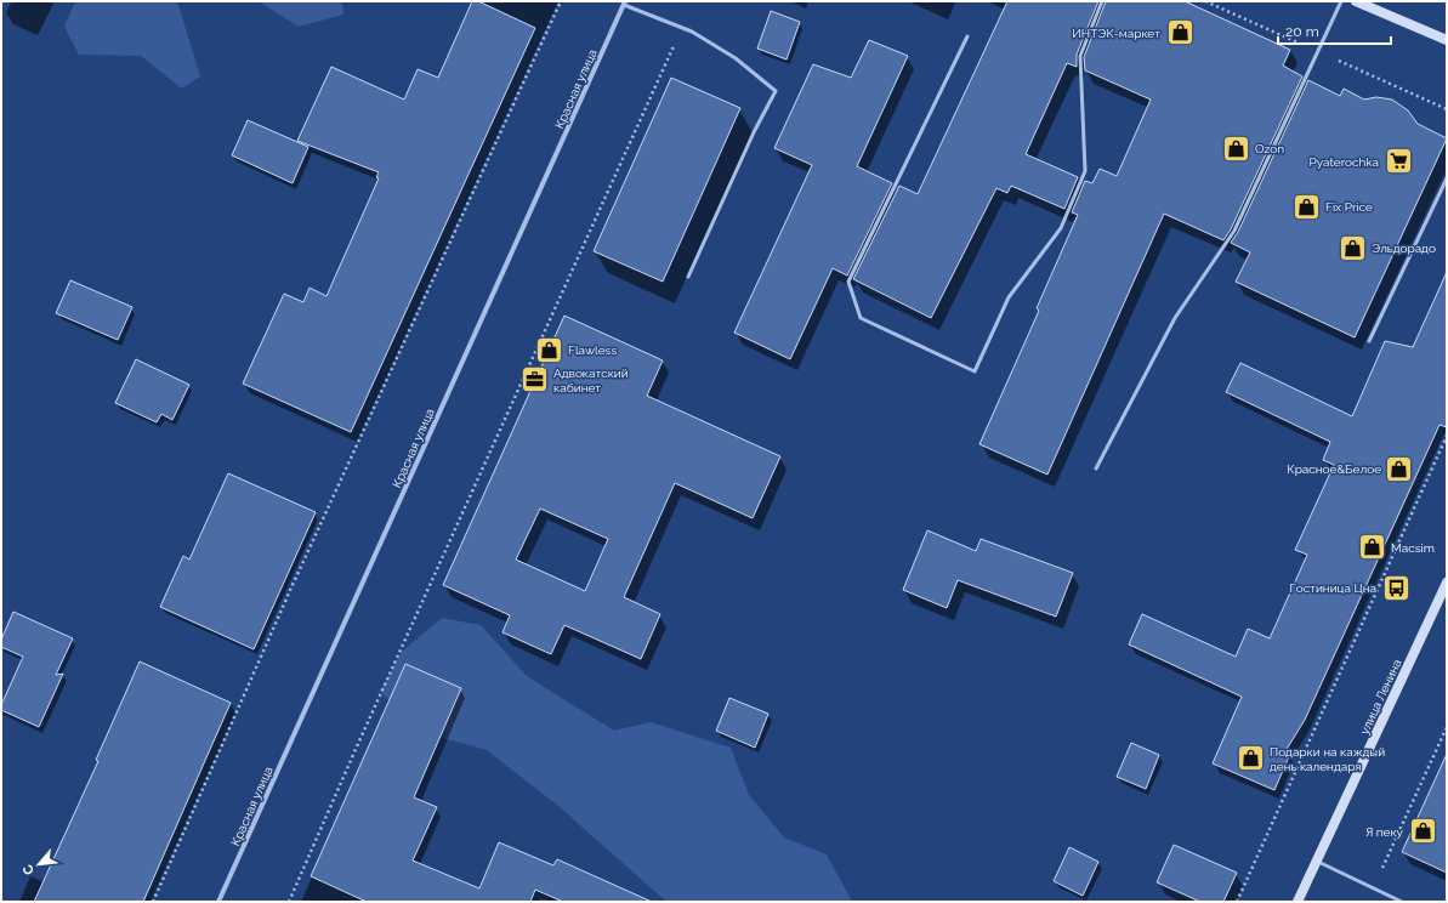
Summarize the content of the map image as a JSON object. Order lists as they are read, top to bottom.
{
  "streets": {
    "main road": ["улица Ленина"],
    "street": ["Красная улица"]
  },
  "places": {
    "shop": [
      "ИНТЭК-маркет",
      "Ozon",
      "Fix Price",
      "Эльдорадо",
      "Flawless",
      "Красное&Белое",
      "Maсsim",
      "Подарки на каждый день календаря",
      "Я пеку"
    ],
    "supermarket": ["Pyaterochka"],
    "office": ["Адвокатский кабинет"],
    "bus stop": ["Гостиница Цна"]
  },
  "scale_bar": "20 m",
  "north": "bottom left"
}
